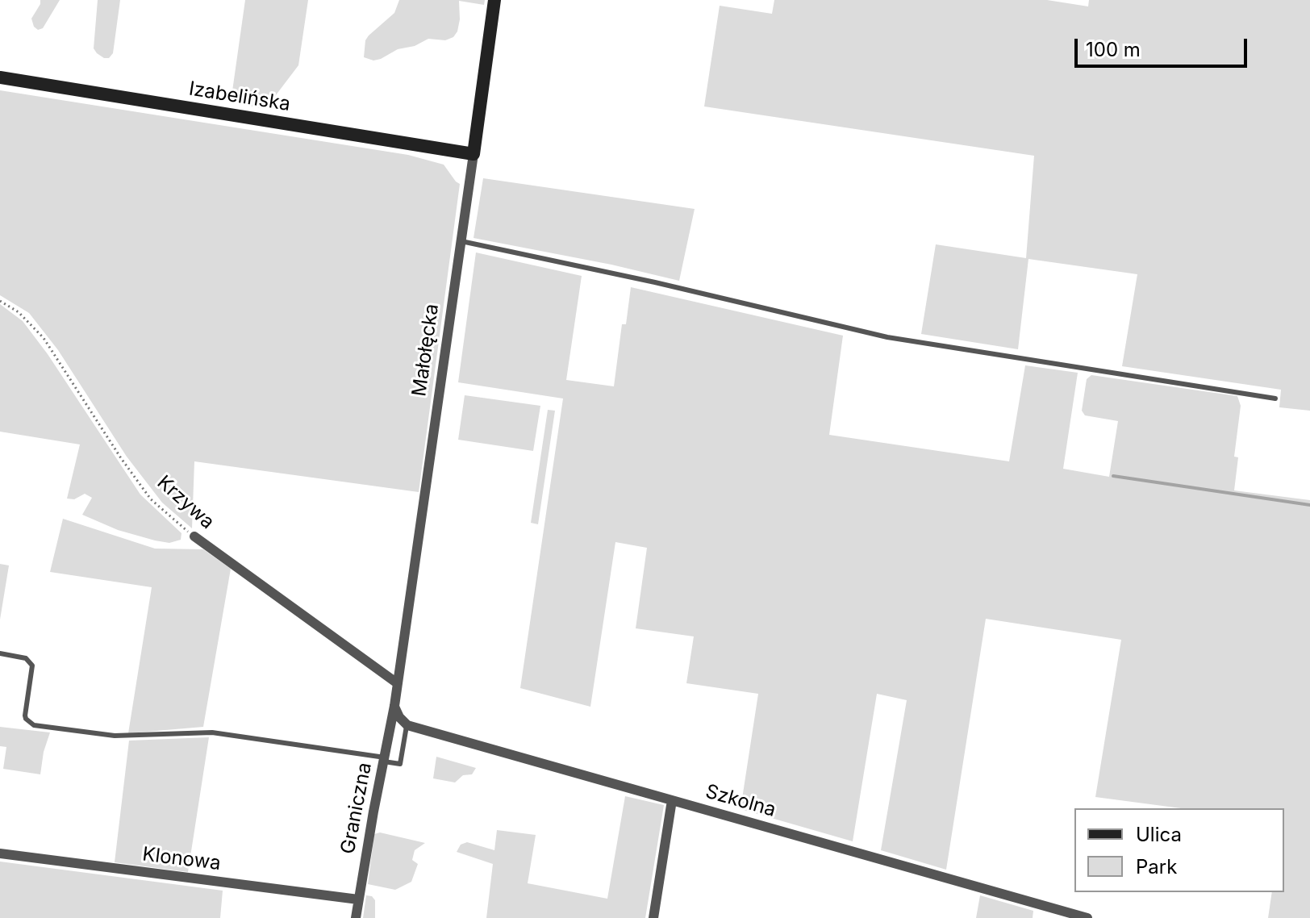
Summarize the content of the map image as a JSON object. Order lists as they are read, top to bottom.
{
  "streets": {
    "street": [
      "Izabelińska",
      "Małołęcka",
      "Krzywa",
      "Szkolna",
      "Graniczna",
      "Klonowa"
    ]
  },
  "crossings": [
    ["Izabelińska", "Małołęcka"],
    ["Małołęcka", "Krzywa"],
    ["Małołęcka", "Graniczna"],
    ["Graniczna", "Klonowa"]
  ],
  "legend": ["Ulica", "Park"],
  "scale_bar": "100 m"
}
